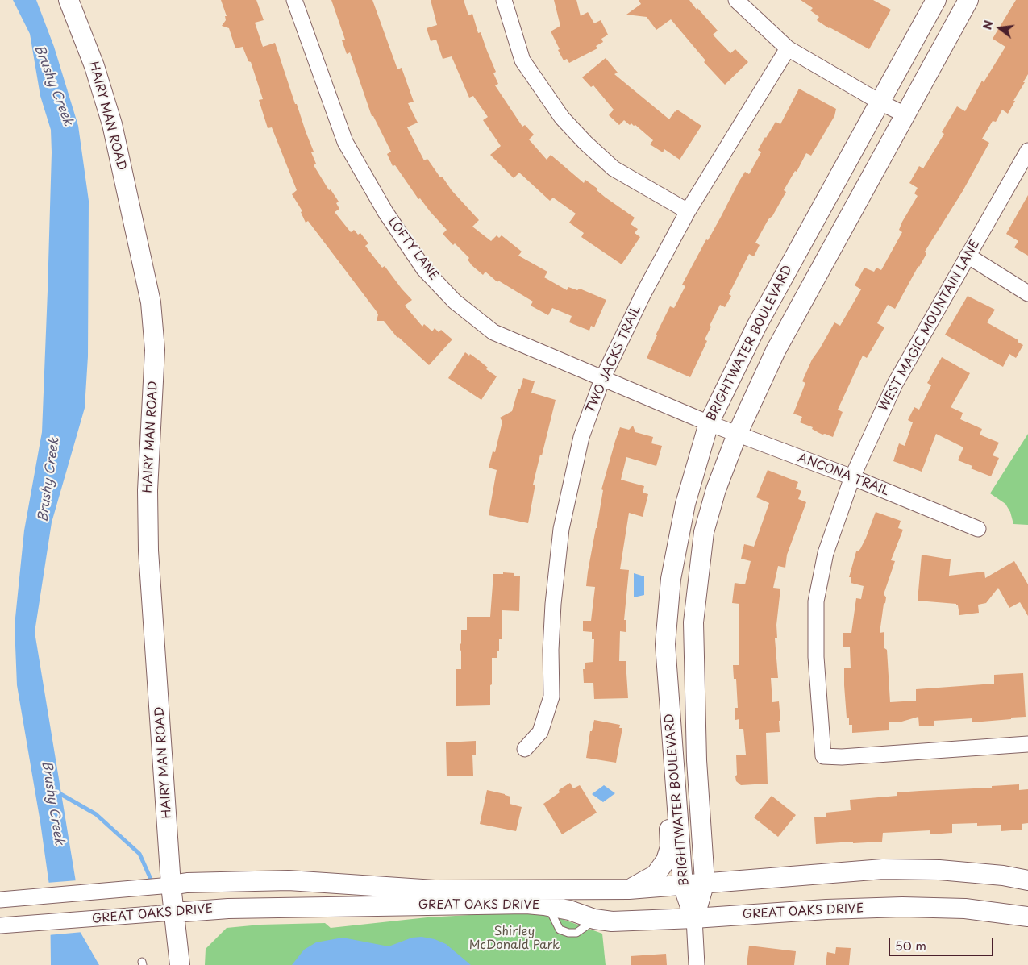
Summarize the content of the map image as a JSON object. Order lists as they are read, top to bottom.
{
  "streets": {
    "street": [
      "HAIRY MAN ROAD",
      "LOFTY LANE",
      "WEST MAGIC MOUNTAIN LANE",
      "BRIGHTWATER BOULEVARD",
      "TWO JACKS TRAIL",
      "ANCONA TRAIL",
      "GREAT OAKS DRIVE"
    ]
  },
  "crossings": [
    ["HAIRY MAN ROAD", "GREAT OAKS DRIVE"],
    ["LOFTY LANE", "BRIGHTWATER BOULEVARD"],
    ["LOFTY LANE", "TWO JACKS TRAIL"],
    ["LOFTY LANE", "ANCONA TRAIL"],
    ["WEST MAGIC MOUNTAIN LANE", "ANCONA TRAIL"],
    ["BRIGHTWATER BOULEVARD", "ANCONA TRAIL"],
    ["BRIGHTWATER BOULEVARD", "GREAT OAKS DRIVE"]
  ],
  "water": ["Brushy Creek"],
  "parks": ["Shirley McDonald Park"],
  "scale_bar": "50 m",
  "north": "left"
}
